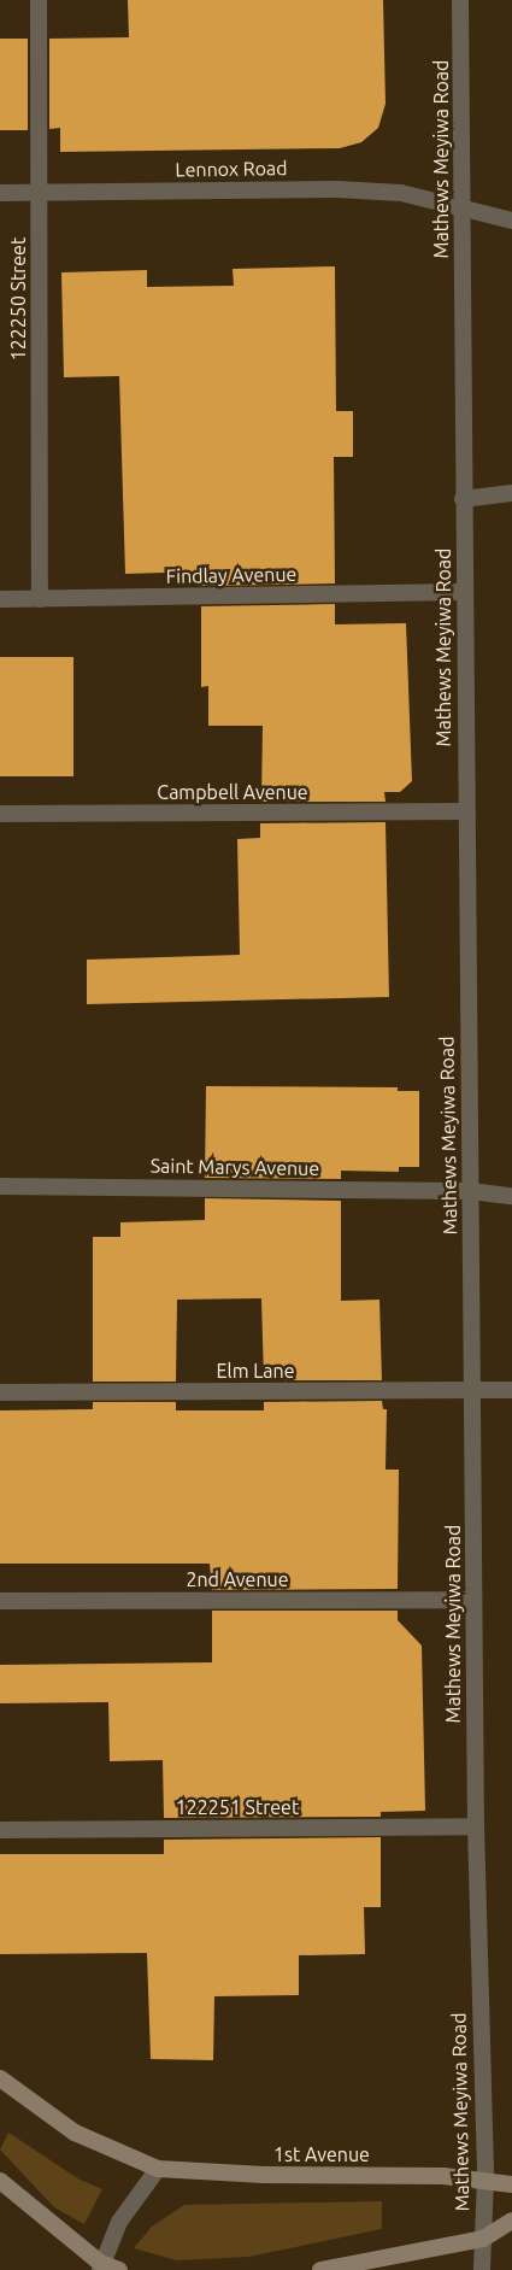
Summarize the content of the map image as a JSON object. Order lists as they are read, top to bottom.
{
  "streets": {
    "main road": ["1st Avenue"],
    "street": [
      "Mathews Meyiwa Road",
      "Lennox Road",
      "122250 Street",
      "Findlay Avenue",
      "Campbell Avenue",
      "Saint Marys Avenue",
      "Elm Lane",
      "2nd Avenue",
      "122251 Street"
    ]
  },
  "crossings": [
    ["Mathews Meyiwa Road", "Lennox Road"],
    ["Mathews Meyiwa Road", "Findlay Avenue"],
    ["Mathews Meyiwa Road", "Campbell Avenue"],
    ["Mathews Meyiwa Road", "Saint Marys Avenue"],
    ["Mathews Meyiwa Road", "Elm Lane"],
    ["Mathews Meyiwa Road", "2nd Avenue"],
    ["Mathews Meyiwa Road", "122251 Street"],
    ["Mathews Meyiwa Road", "1st Avenue"],
    ["Lennox Road", "122250 Street"],
    ["122250 Street", "Findlay Avenue"]
  ]
}
